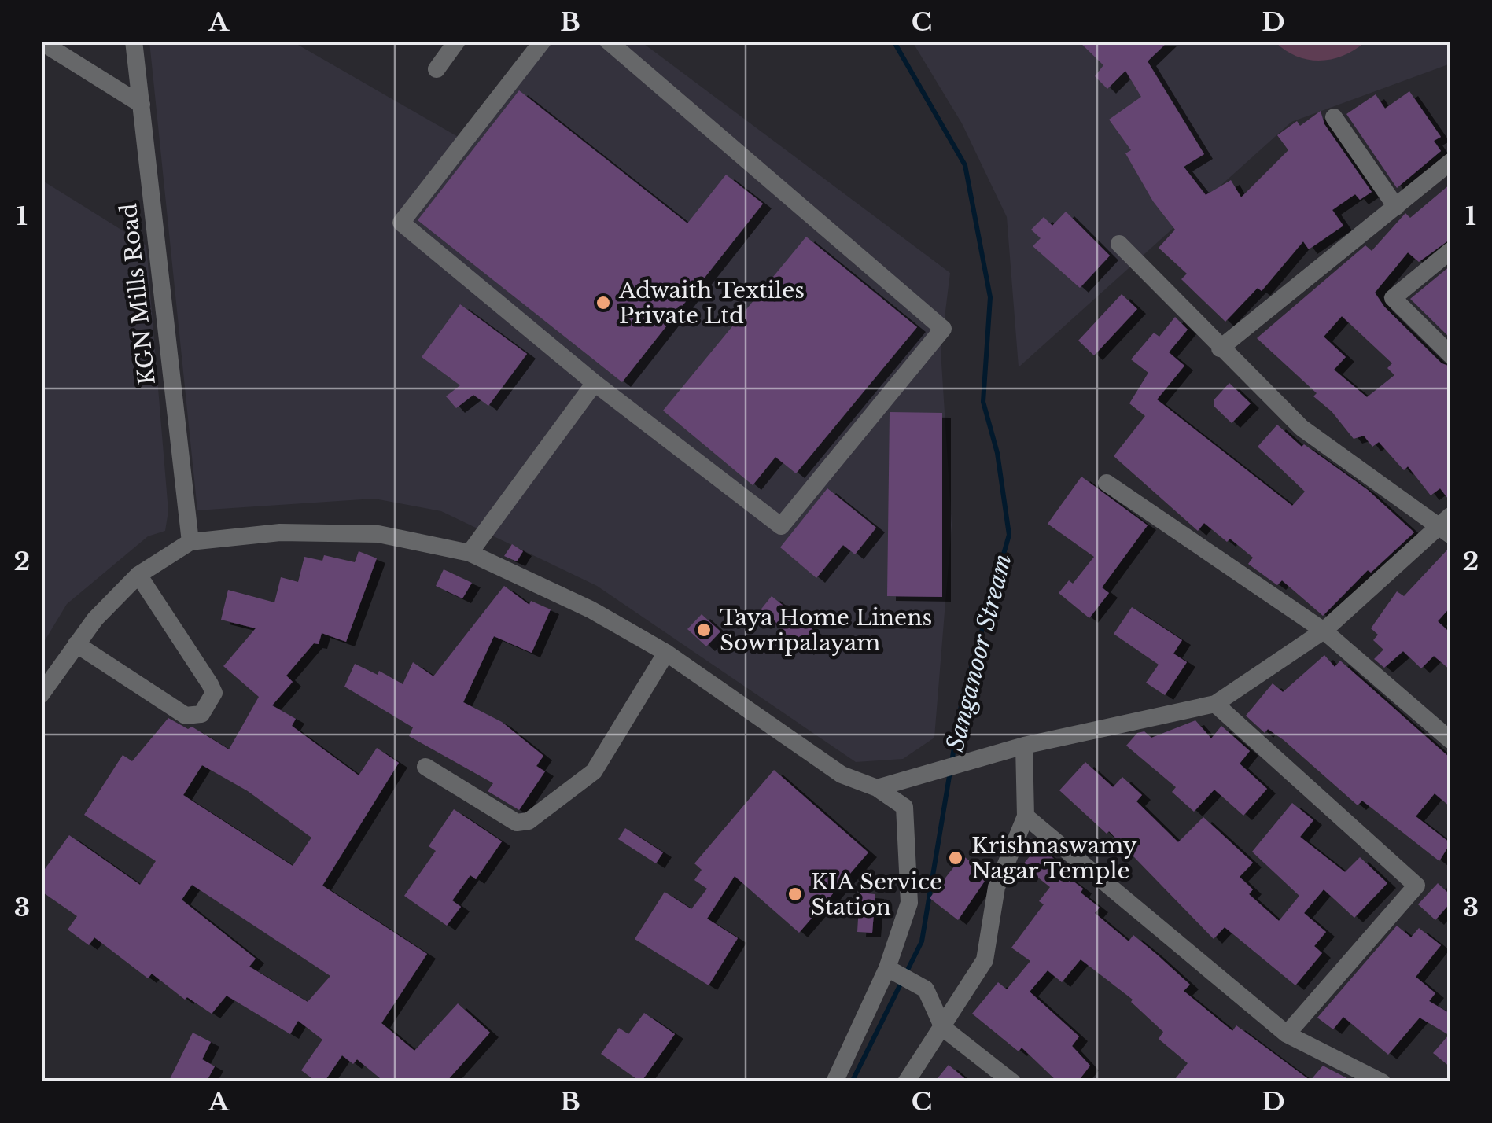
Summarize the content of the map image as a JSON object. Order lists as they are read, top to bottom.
{
  "streets": {
    "street": ["KGN Mills Road"]
  },
  "water": ["Sanganoor Stream"],
  "places": [
    "Adwaith Textiles Private Ltd",
    "Taya Home Linens Sowripalayam",
    "Krishnaswamy Nagar Temple",
    "KIA Service Station"
  ],
  "grid": {
    "columns": [
      "A",
      "B",
      "C",
      "D"
    ],
    "rows": ["1", "2", "3"]
  }
}
